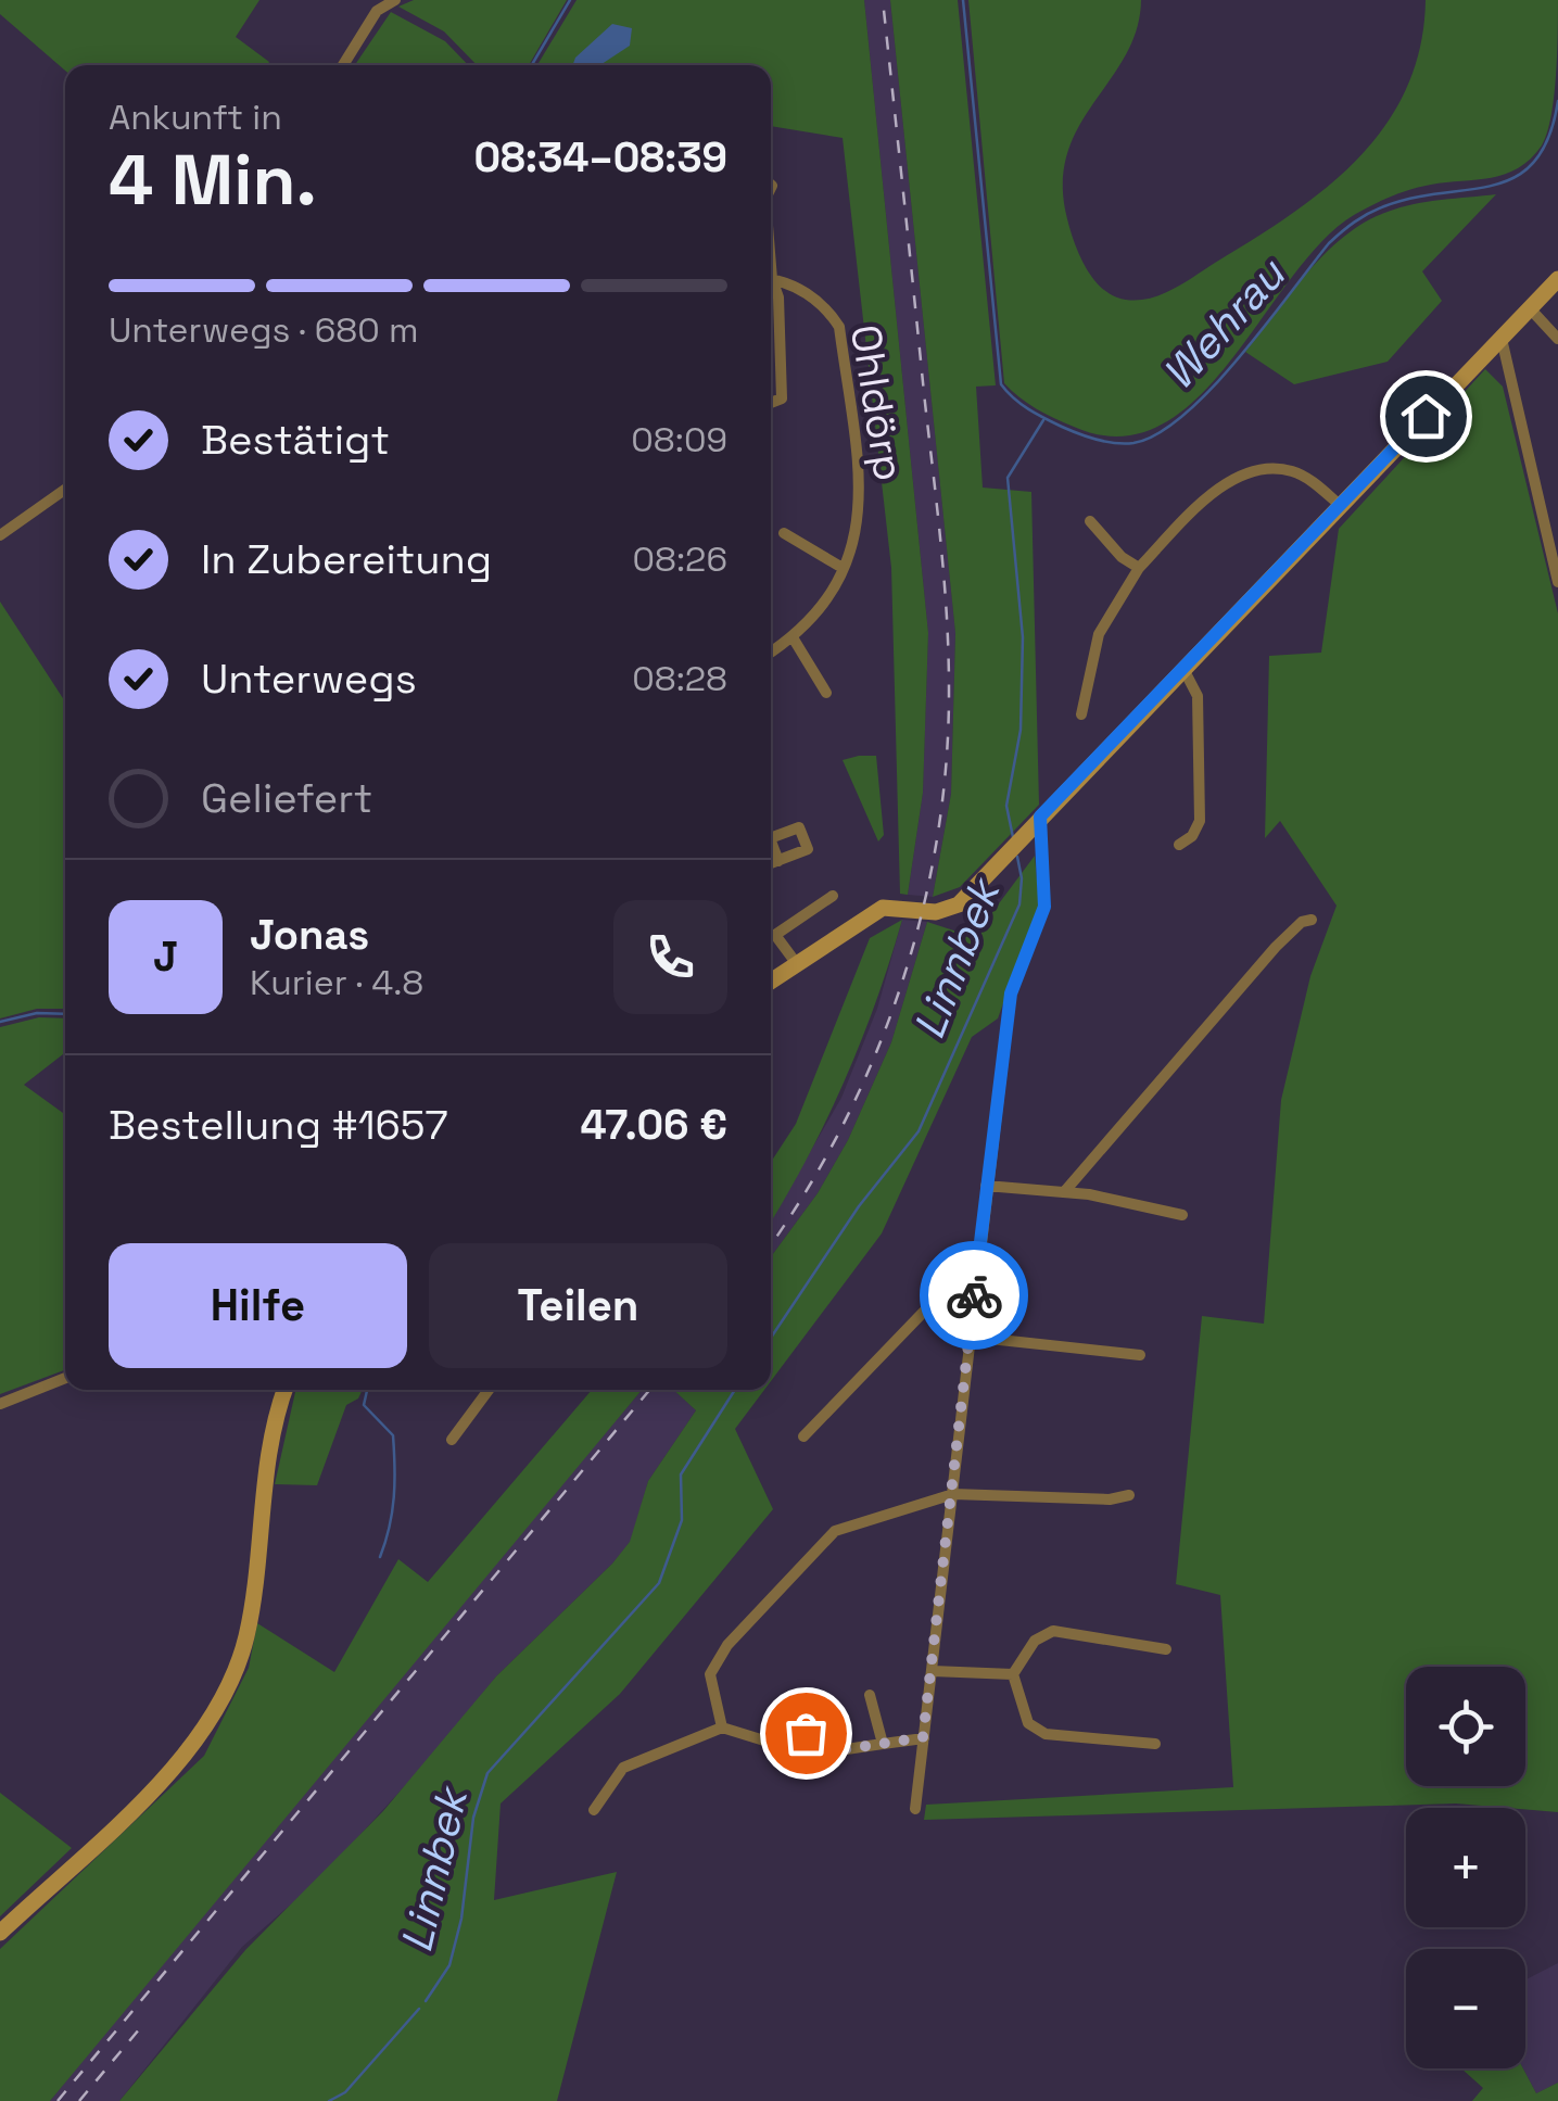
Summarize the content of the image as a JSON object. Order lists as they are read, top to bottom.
{
  "streets": {
    "street": ["Ohldörp"]
  },
  "water": ["Wehrau", "Linnbek"],
  "page": {
    "heading": ["4 Min.", "Ankunft in", "08:34–08:39"],
    "panel": [
      "Jonas",
      "Kurier · 4.8",
      "Bestellung #1657",
      "47.06 €"
    ],
    "bar": "Unterwegs · 680 m",
    "list": [
      ["Bestätigt", "08:09"],
      ["In Zubereitung", "08:26"],
      ["Unterwegs", "08:28"],
      "Geliefert"
    ],
    "round": "J",
    "buttons": ["Hilfe", "Teilen"],
    "map_buttons": ["+", "−"]
  }
}
